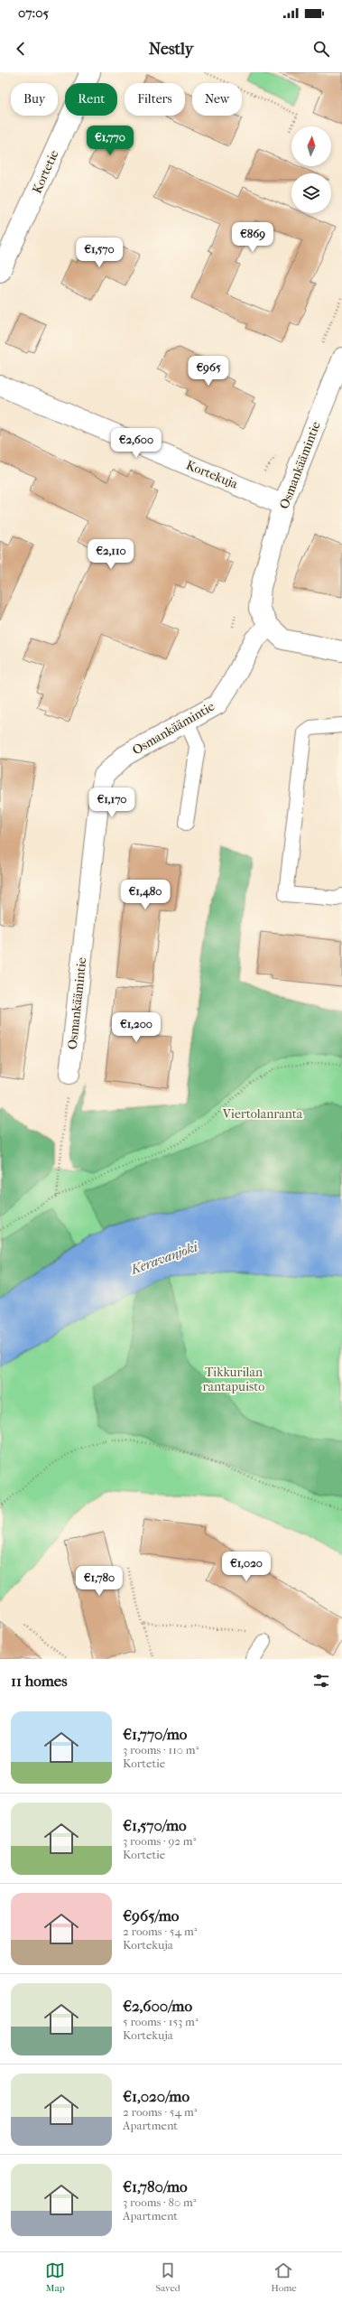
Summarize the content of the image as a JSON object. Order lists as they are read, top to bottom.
{
  "streets": {
    "street": ["Kortetie", "Osmankäämintie", "Kortekuja"]
  },
  "crossings": [
    ["Osmankäämintie", "Kortekuja"]
  ],
  "water": ["Keravanjoki"],
  "parks": ["Viertolanranta", "Tikkurilan rantapuisto"],
  "north": "top",
  "page": {
    "status": "07:05",
    "header": "Nestly",
    "chip": [
      "Buy",
      "Rent",
      "Filters",
      "New"
    ],
    "price": [
      "€1,770",
      "€869",
      "€1,570",
      "€965",
      "€2,600",
      "€2,110",
      "€1,170",
      "€1,480",
      "€1,200",
      "€1,020",
      "€1,780"
    ],
    "heading": "11 homes",
    "list": [
      {
        "name": "€1,770/mo",
        "note": "3 rooms · 110 m² · Kortetie"
      },
      {
        "name": "€1,570/mo",
        "note": "3 rooms · 92 m² · Kortetie"
      },
      {
        "name": "€965/mo",
        "note": "2 rooms · 54 m² · Kortekuja"
      },
      {
        "name": "€2,600/mo",
        "note": "5 rooms · 153 m² · Kortekuja"
      },
      {
        "name": "€1,020/mo",
        "note": "2 rooms · 54 m² · Apartment"
      },
      {
        "name": "€1,780/mo",
        "note": "3 rooms · 80 m² · Apartment"
      }
    ],
    "tabs": ["Map", "Saved", "Home"]
  }
}
